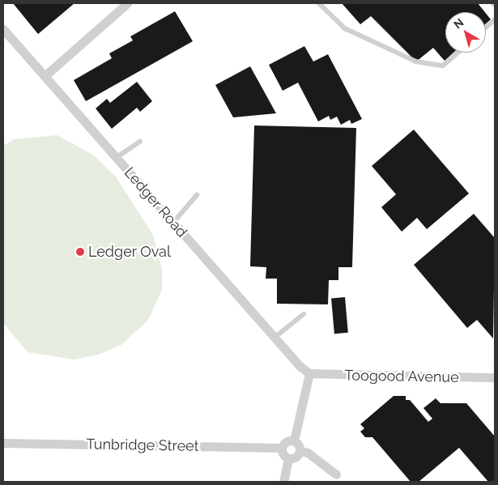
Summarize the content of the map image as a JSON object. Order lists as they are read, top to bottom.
{
  "streets": {
    "street": ["Ledger Road", "Toogood Avenue", "Tunbridge Street"]
  },
  "crossings": [
    ["Ledger Road", "Toogood Avenue"]
  ],
  "places": ["Ledger Oval"],
  "north": "top left"
}
